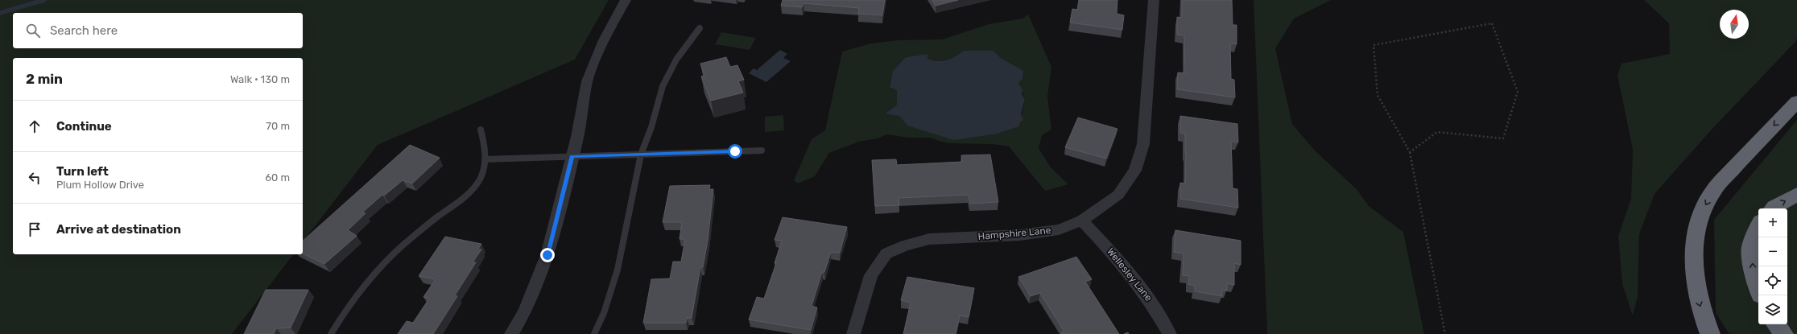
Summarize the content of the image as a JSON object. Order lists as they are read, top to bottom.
{
  "streets": {
    "street": ["Hampshire Lane", "Wellesley Lane"]
  },
  "crossings": [
    ["Hampshire Lane", "Wellesley Lane"]
  ],
  "north": "top",
  "page": {
    "search": "Search here",
    "heading": ["2 min", "Walk · 130 m"],
    "list": [
      ["Continue", "70 m"],
      ["Turn left", "Plum Hollow Drive", "60 m"],
      "Arrive at destination"
    ],
    "map_buttons": ["+", "−"]
  }
}
